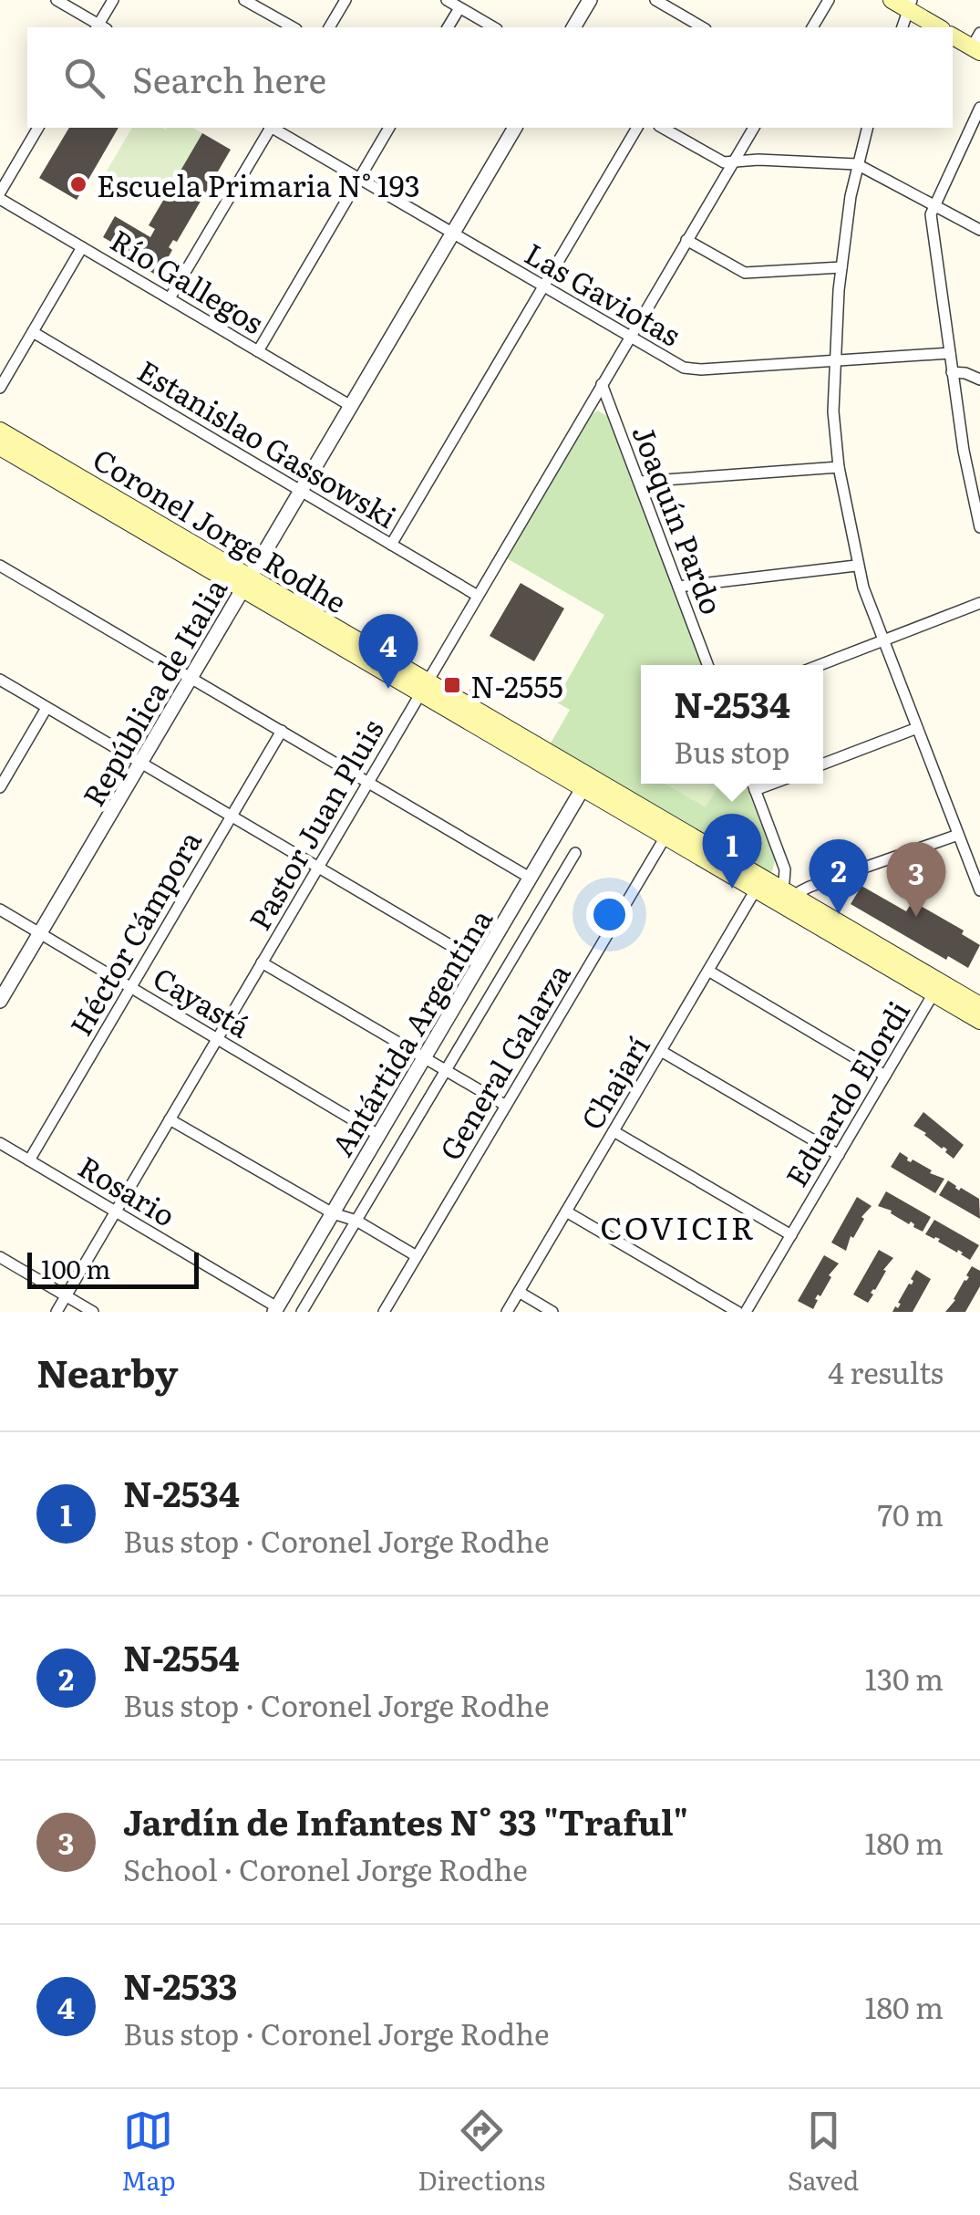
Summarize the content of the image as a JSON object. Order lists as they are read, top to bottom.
{
  "streets": {
    "main road": ["Coronel Jorge Rodhe"],
    "street": [
      "Río Gallegos",
      "Las Gaviotas",
      "Estanislao Gassowski",
      "Joaquín Pardo",
      "República de Italia",
      "Pastor Juan Pluis",
      "Héctor Cámpora",
      "Cayastá",
      "Antártida Argentina",
      "General Galarza",
      "Chajarí",
      "Eduardo Elordi",
      "Rosario"
    ]
  },
  "crossings": [
    ["Río Gallegos", "República de Italia"],
    ["Las Gaviotas", "República de Italia"],
    ["Las Gaviotas", "Pastor Juan Pluis"],
    ["Estanislao Gassowski", "República de Italia"],
    ["Estanislao Gassowski", "Pastor Juan Pluis"],
    ["Joaquín Pardo", "Pastor Juan Pluis"],
    ["Coronel Jorge Rodhe", "República de Italia"],
    ["Coronel Jorge Rodhe", "Pastor Juan Pluis"],
    ["Coronel Jorge Rodhe", "Antártida Argentina"],
    ["Coronel Jorge Rodhe", "General Galarza"],
    ["Coronel Jorge Rodhe", "Chajarí"],
    ["Coronel Jorge Rodhe", "Eduardo Elordi"],
    ["República de Italia", "Cayastá"],
    ["Pastor Juan Pluis", "Cayastá"],
    ["Pastor Juan Pluis", "Rosario"],
    ["Héctor Cámpora", "Cayastá"],
    ["Héctor Cámpora", "Rosario"],
    ["Cayastá", "Antártida Argentina"],
    ["Antártida Argentina", "Rosario"]
  ],
  "districts": ["COVICIR"],
  "places": {
    "other": ["Escuela Primaria N° 193"],
    "transit": ["N-2555"]
  },
  "scale_bar": "100 m",
  "page": {
    "search": "Search here",
    "pins": [
      "4",
      "1",
      "2",
      "3"
    ],
    "popup": ["N-2534", "Bus stop"],
    "scale": "100 m",
    "heading": ["Nearby", "4 results"],
    "list": [
      {
        "mark": "1",
        "name": "N-2534",
        "note": "Bus stop · Coronel Jorge Rodhe",
        "value": "70 m"
      },
      {
        "mark": "2",
        "name": "N-2554",
        "note": "Bus stop · Coronel Jorge Rodhe",
        "value": "130 m"
      },
      {
        "mark": "3",
        "name": "Jardín de Infantes N° 33 \"Traful\"",
        "note": "School · Coronel Jorge Rodhe",
        "value": "180 m"
      },
      {
        "mark": "4",
        "name": "N-2533",
        "note": "Bus stop · Coronel Jorge Rodhe",
        "value": "180 m"
      }
    ],
    "nav": ["Map", "Directions", "Saved"]
  }
}
